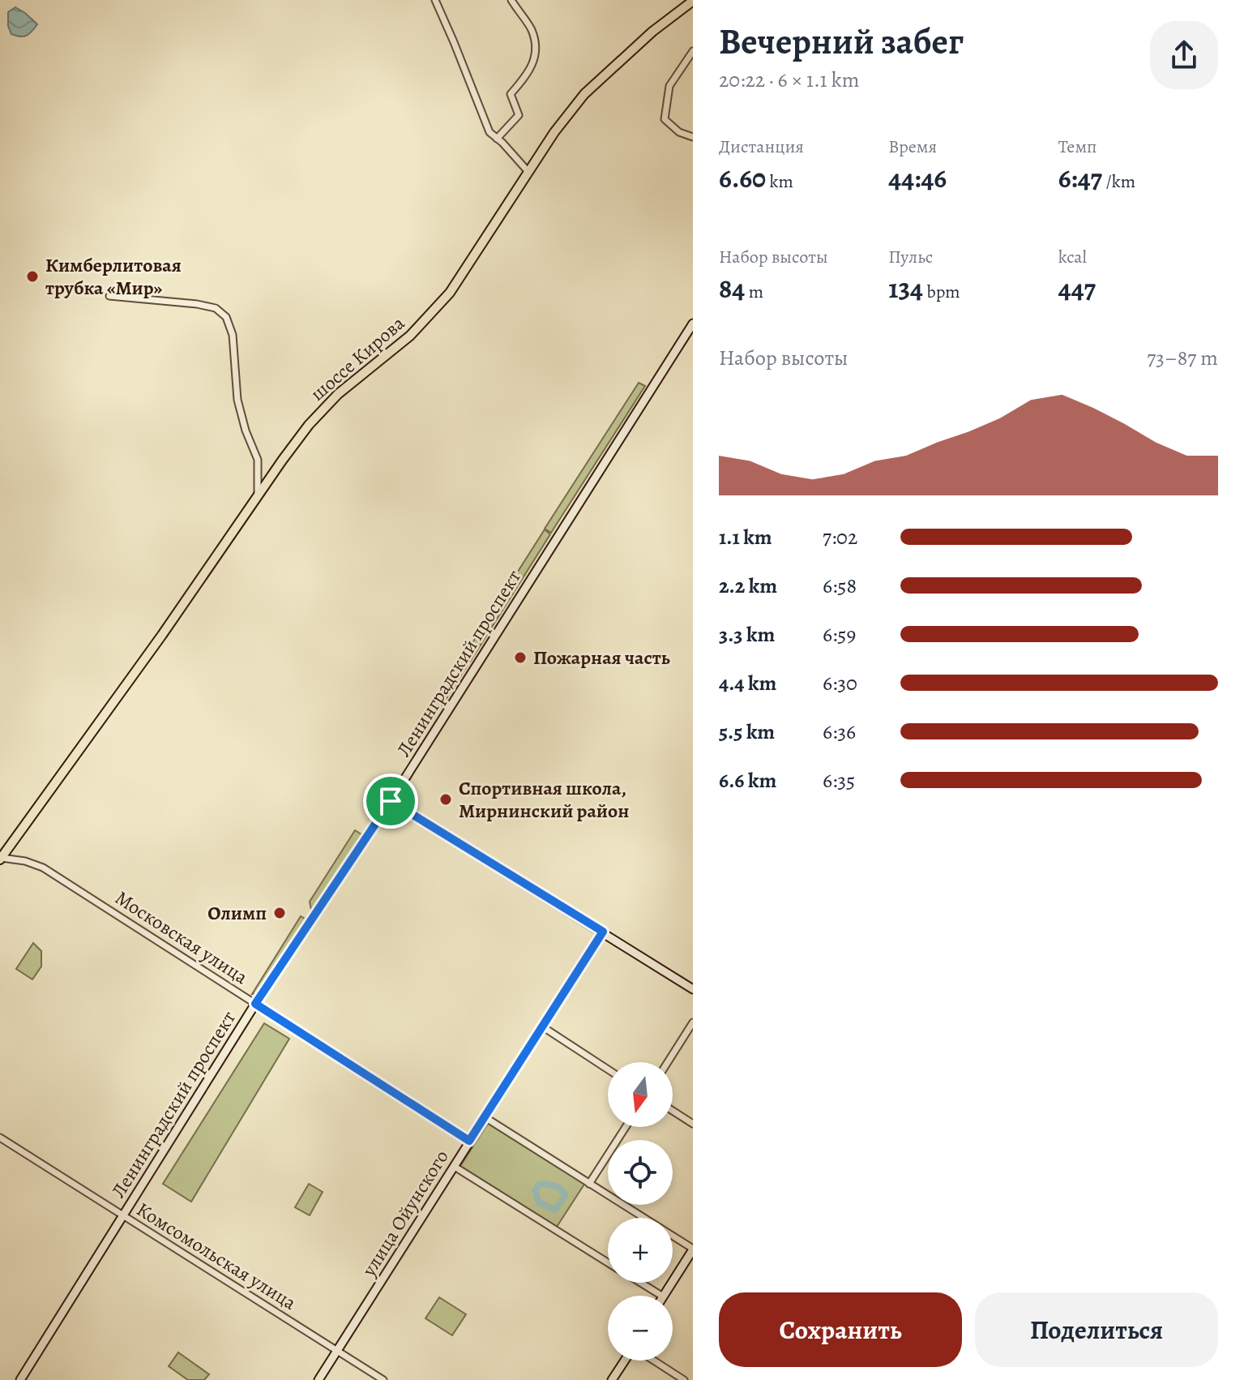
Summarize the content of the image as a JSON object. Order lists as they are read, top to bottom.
{
  "streets": {
    "main road": ["шоссе Кирова", "Ленинградский проспект", "улица Ойунского"],
    "street": ["Московская улица", "Комсомольская улица"]
  },
  "crossings": [
    ["шоссе Кирова", "Московская улица"],
    ["Ленинградский проспект", "Московская улица"],
    ["Ленинградский проспект", "Комсомольская улица"],
    ["Московская улица", "улица Ойунского"],
    ["улица Ойунского", "Комсомольская улица"]
  ],
  "places": [
    "Кимберлитовая трубка «Мир»",
    "Пожарная часть",
    "Спортивная школа, Мирнинский район",
    "Олимп"
  ],
  "north": "bottom",
  "page": {
    "heading": ["Вечерний забег", "20:22 · 6 × 1.1 km"],
    "stats": [
      ["Дистанция", "6.60 km"],
      ["Время", "44:46"],
      ["Темп", "6:47 /km"],
      ["Набор высоты", "84 m"],
      ["Пульс", "134 bpm"],
      ["kcal", "447"]
    ],
    "chart": ["Набор высоты", "73–87 m"],
    "list": [
      {
        "name": "1.1 km",
        "note": "7:02"
      },
      {
        "name": "2.2 km",
        "note": "6:58"
      },
      {
        "name": "3.3 km",
        "note": "6:59"
      },
      {
        "name": "4.4 km",
        "note": "6:30"
      },
      {
        "name": "5.5 km",
        "note": "6:36"
      },
      {
        "name": "6.6 km",
        "note": "6:35"
      }
    ],
    "map_buttons": ["+", "−"],
    "buttons": ["Сохранить", "Поделиться"]
  }
}
